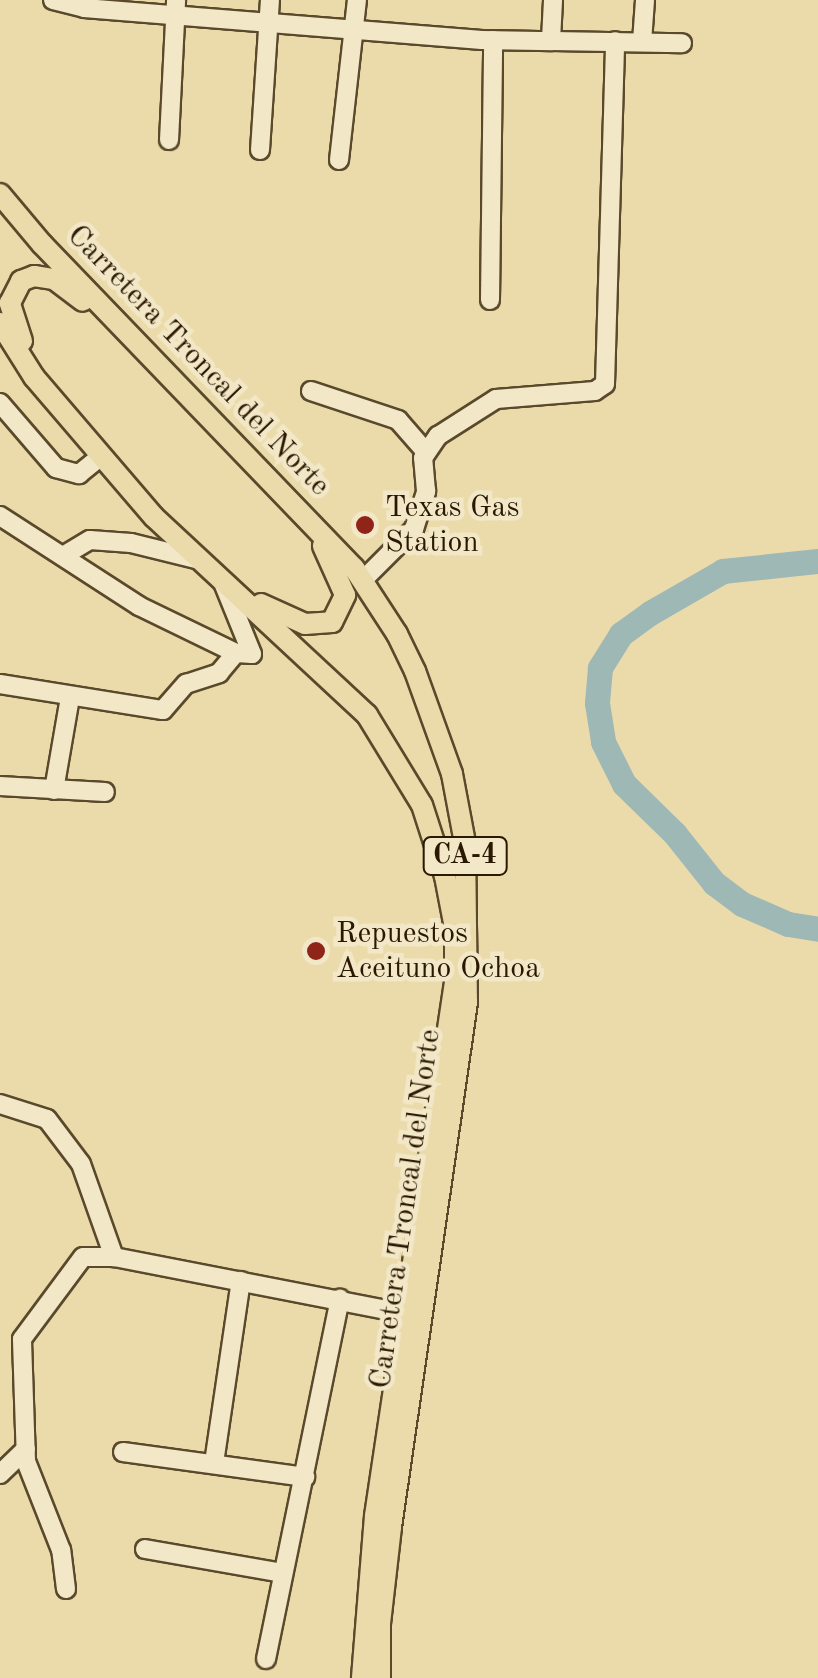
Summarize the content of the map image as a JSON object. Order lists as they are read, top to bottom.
{
  "streets": {
    "main road": ["Carretera Troncal del Norte", "CA-4"]
  },
  "places": ["Texas Gas Station", "Repuestos Aceituno Ochoa"]
}
